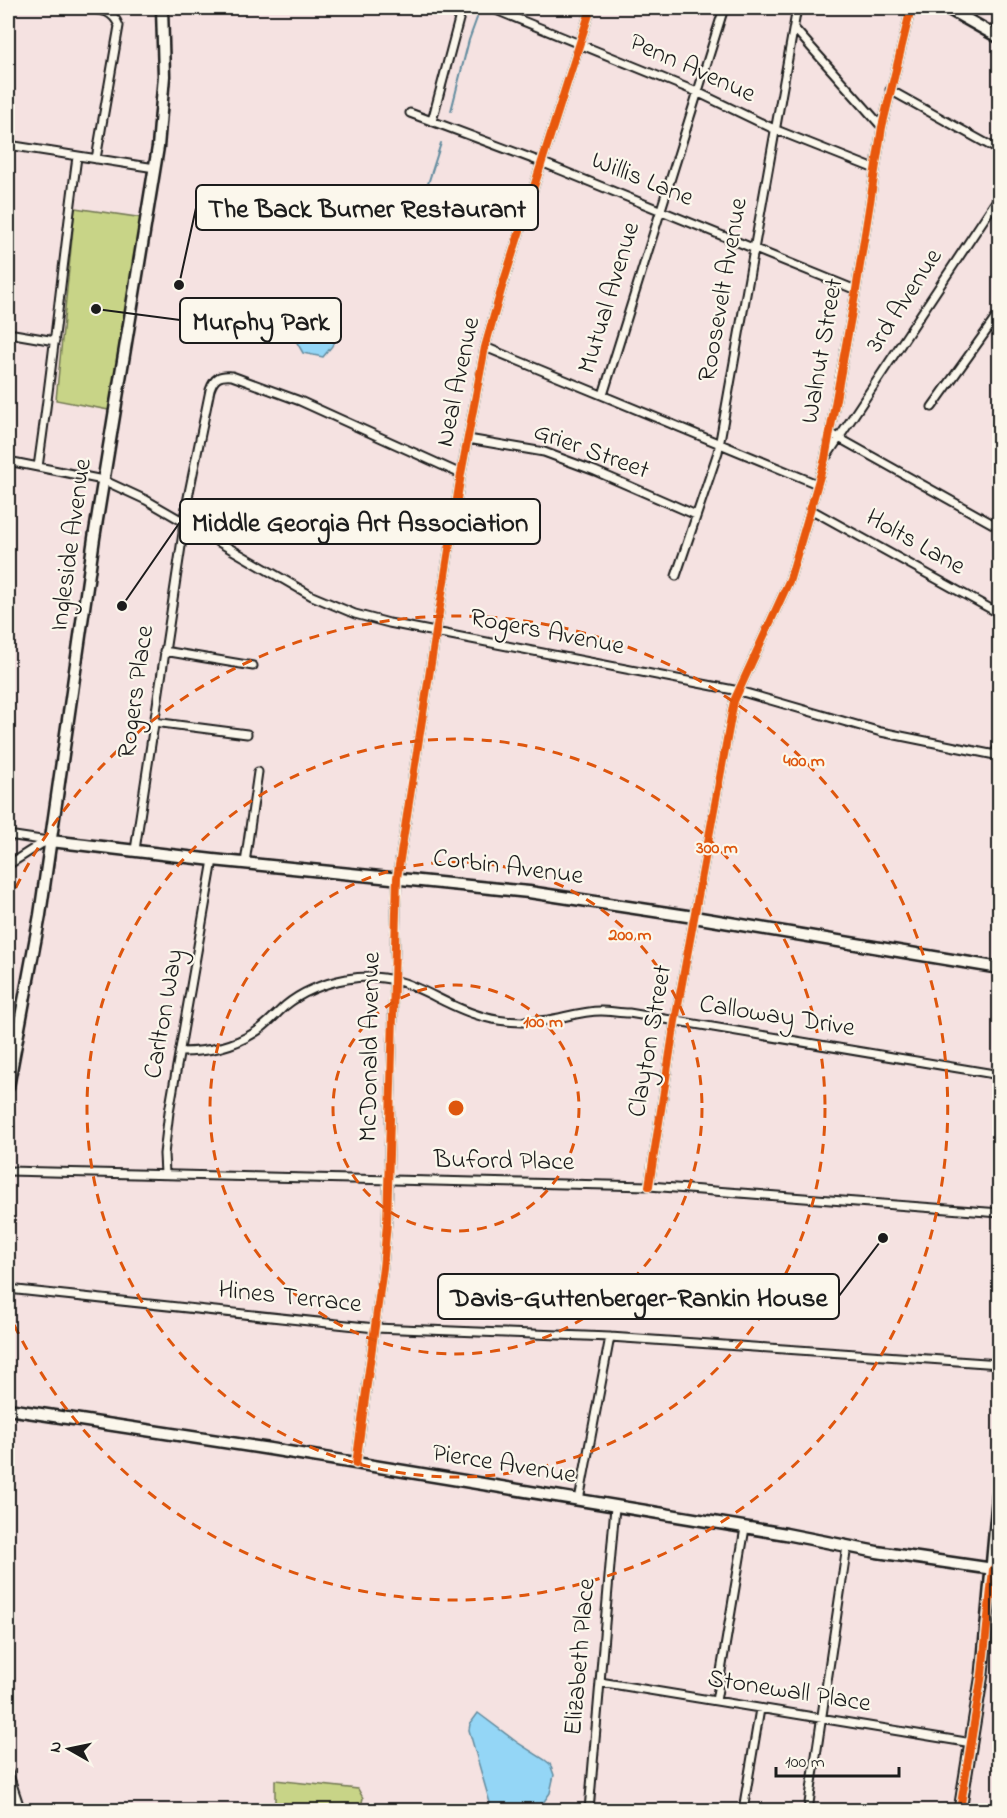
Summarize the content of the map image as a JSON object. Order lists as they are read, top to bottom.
{
  "streets": {
    "street": [
      "Penn Avenue",
      "Willis Lane",
      "Roosevelt Avenue",
      "Mutual Avenue",
      "3rd Avenue",
      "Walnut Street",
      "Neal Avenue",
      "Grier Street",
      "Holts Lane",
      "Ingleside Avenue",
      "Rogers Avenue",
      "Rogers Place",
      "Corbin Avenue",
      "Carlton Way",
      "Calloway Drive",
      "Clayton Street",
      "McDonald Avenue",
      "Buford Place",
      "Hines Terrace",
      "Pierce Avenue",
      "Elizabeth Place",
      "Stonewall Place"
    ]
  },
  "crossings": [
    ["Penn Avenue", "Roosevelt Avenue"],
    ["Penn Avenue", "Mutual Avenue"],
    ["Penn Avenue", "Walnut Street"],
    ["Penn Avenue", "Neal Avenue"],
    ["Willis Lane", "Roosevelt Avenue"],
    ["Willis Lane", "Mutual Avenue"],
    ["Willis Lane", "Walnut Street"],
    ["Willis Lane", "Neal Avenue"],
    ["Roosevelt Avenue", "Grier Street"],
    ["3rd Avenue", "Walnut Street"],
    ["Walnut Street", "Holts Lane"],
    ["Walnut Street", "Rogers Avenue"],
    ["Walnut Street", "Clayton Street"],
    ["Neal Avenue", "Grier Street"],
    ["Neal Avenue", "Rogers Avenue"],
    ["Neal Avenue", "Rogers Place"],
    ["Neal Avenue", "McDonald Avenue"],
    ["Ingleside Avenue", "Rogers Avenue"],
    ["Ingleside Avenue", "Corbin Avenue"],
    ["Rogers Avenue", "Rogers Place"],
    ["Rogers Avenue", "Clayton Street"],
    ["Rogers Avenue", "McDonald Avenue"],
    ["Rogers Place", "Corbin Avenue"],
    ["Corbin Avenue", "Carlton Way"],
    ["Corbin Avenue", "Clayton Street"],
    ["Corbin Avenue", "McDonald Avenue"],
    ["Carlton Way", "Calloway Drive"],
    ["Carlton Way", "Buford Place"],
    ["Calloway Drive", "Clayton Street"],
    ["Calloway Drive", "McDonald Avenue"],
    ["Clayton Street", "Buford Place"],
    ["McDonald Avenue", "Buford Place"],
    ["McDonald Avenue", "Hines Terrace"],
    ["McDonald Avenue", "Pierce Avenue"],
    ["Pierce Avenue", "Elizabeth Place"],
    ["Elizabeth Place", "Stonewall Place"]
  ],
  "places": [
    "The Back Burner Restaurant",
    "Murphy Park",
    "Middle Georgia Art Association",
    "Davis-Guttenberger-Rankin House"
  ],
  "scale_bar": "100 m",
  "north": "left",
  "rings": [
    "400 m",
    "300 m",
    "200 m",
    "100 m"
  ]
}
